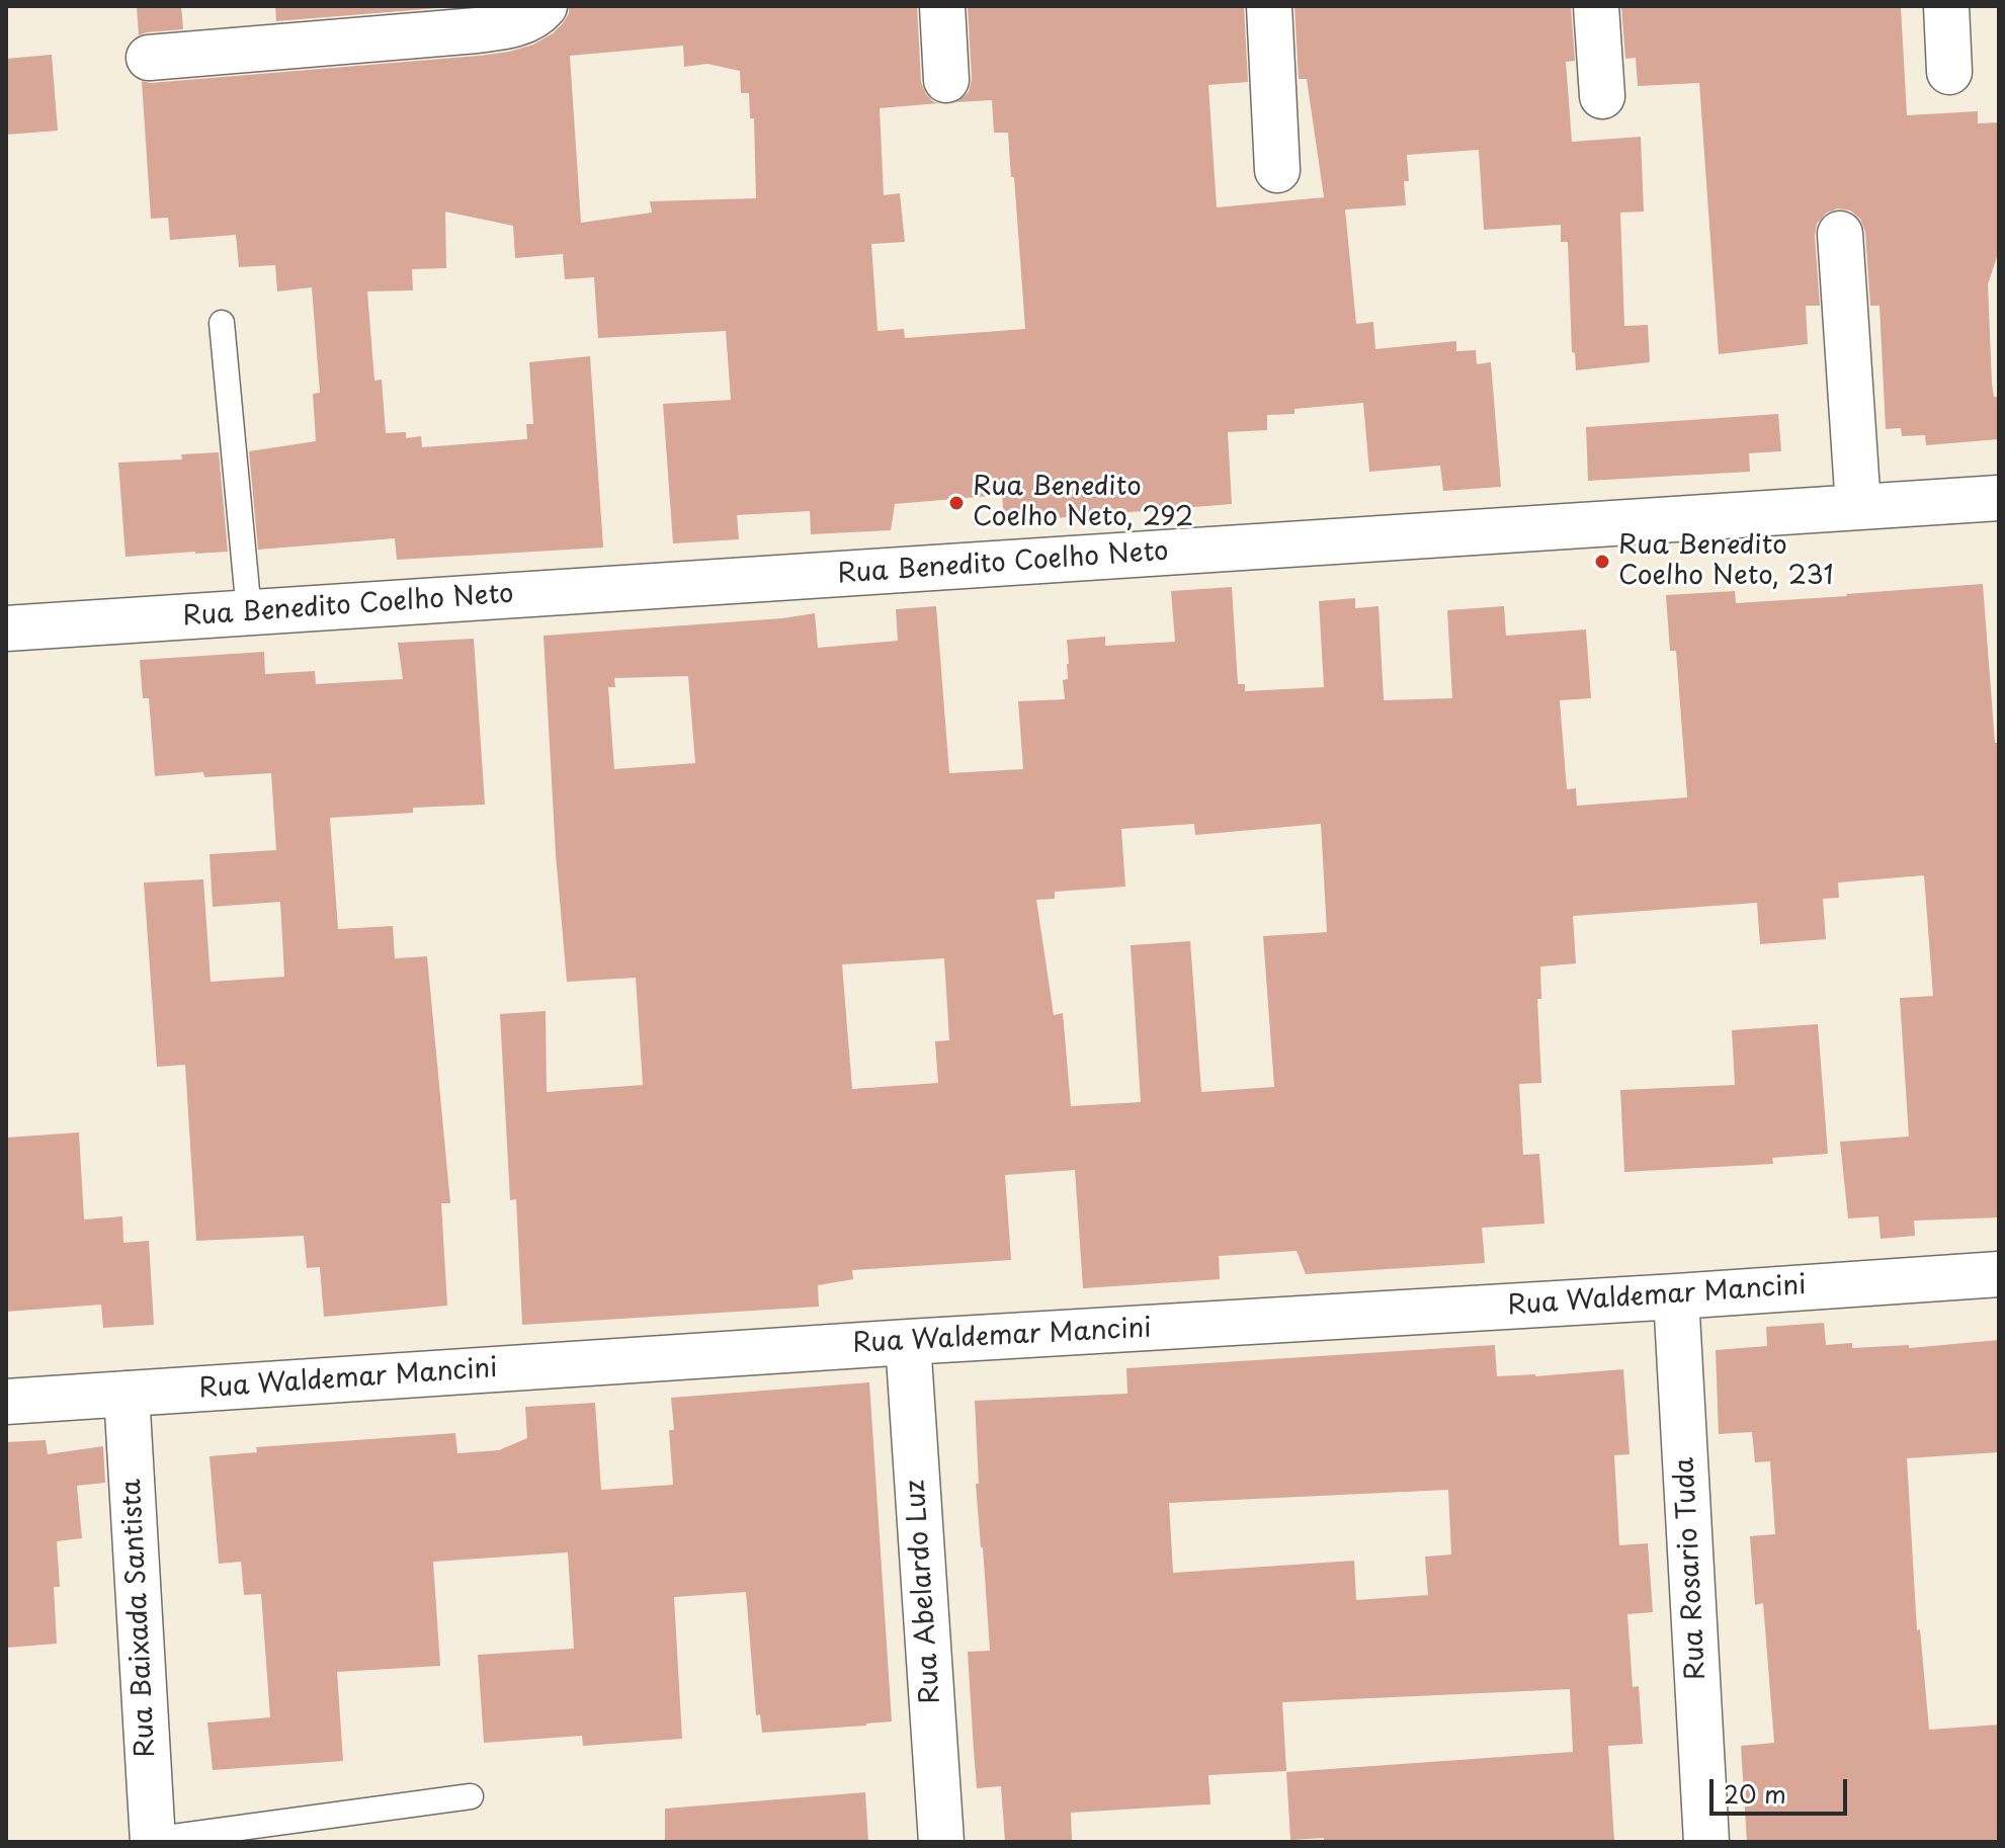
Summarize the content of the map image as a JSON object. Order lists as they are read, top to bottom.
{
  "streets": {
    "street": [
      "Rua Benedito Coelho Neto",
      "Rua Waldemar Mancini",
      "Rua Rosario Tuda",
      "Rua Abelardo Luz",
      "Rua Baixada Santista"
    ]
  },
  "crossings": [
    ["Rua Waldemar Mancini", "Rua Rosario Tuda"],
    ["Rua Waldemar Mancini", "Rua Abelardo Luz"],
    ["Rua Waldemar Mancini", "Rua Baixada Santista"]
  ],
  "places": ["Rua Benedito Coelho Neto, 292", "Rua Benedito Coelho Neto, 231"],
  "scale_bar": "20 m"
}
